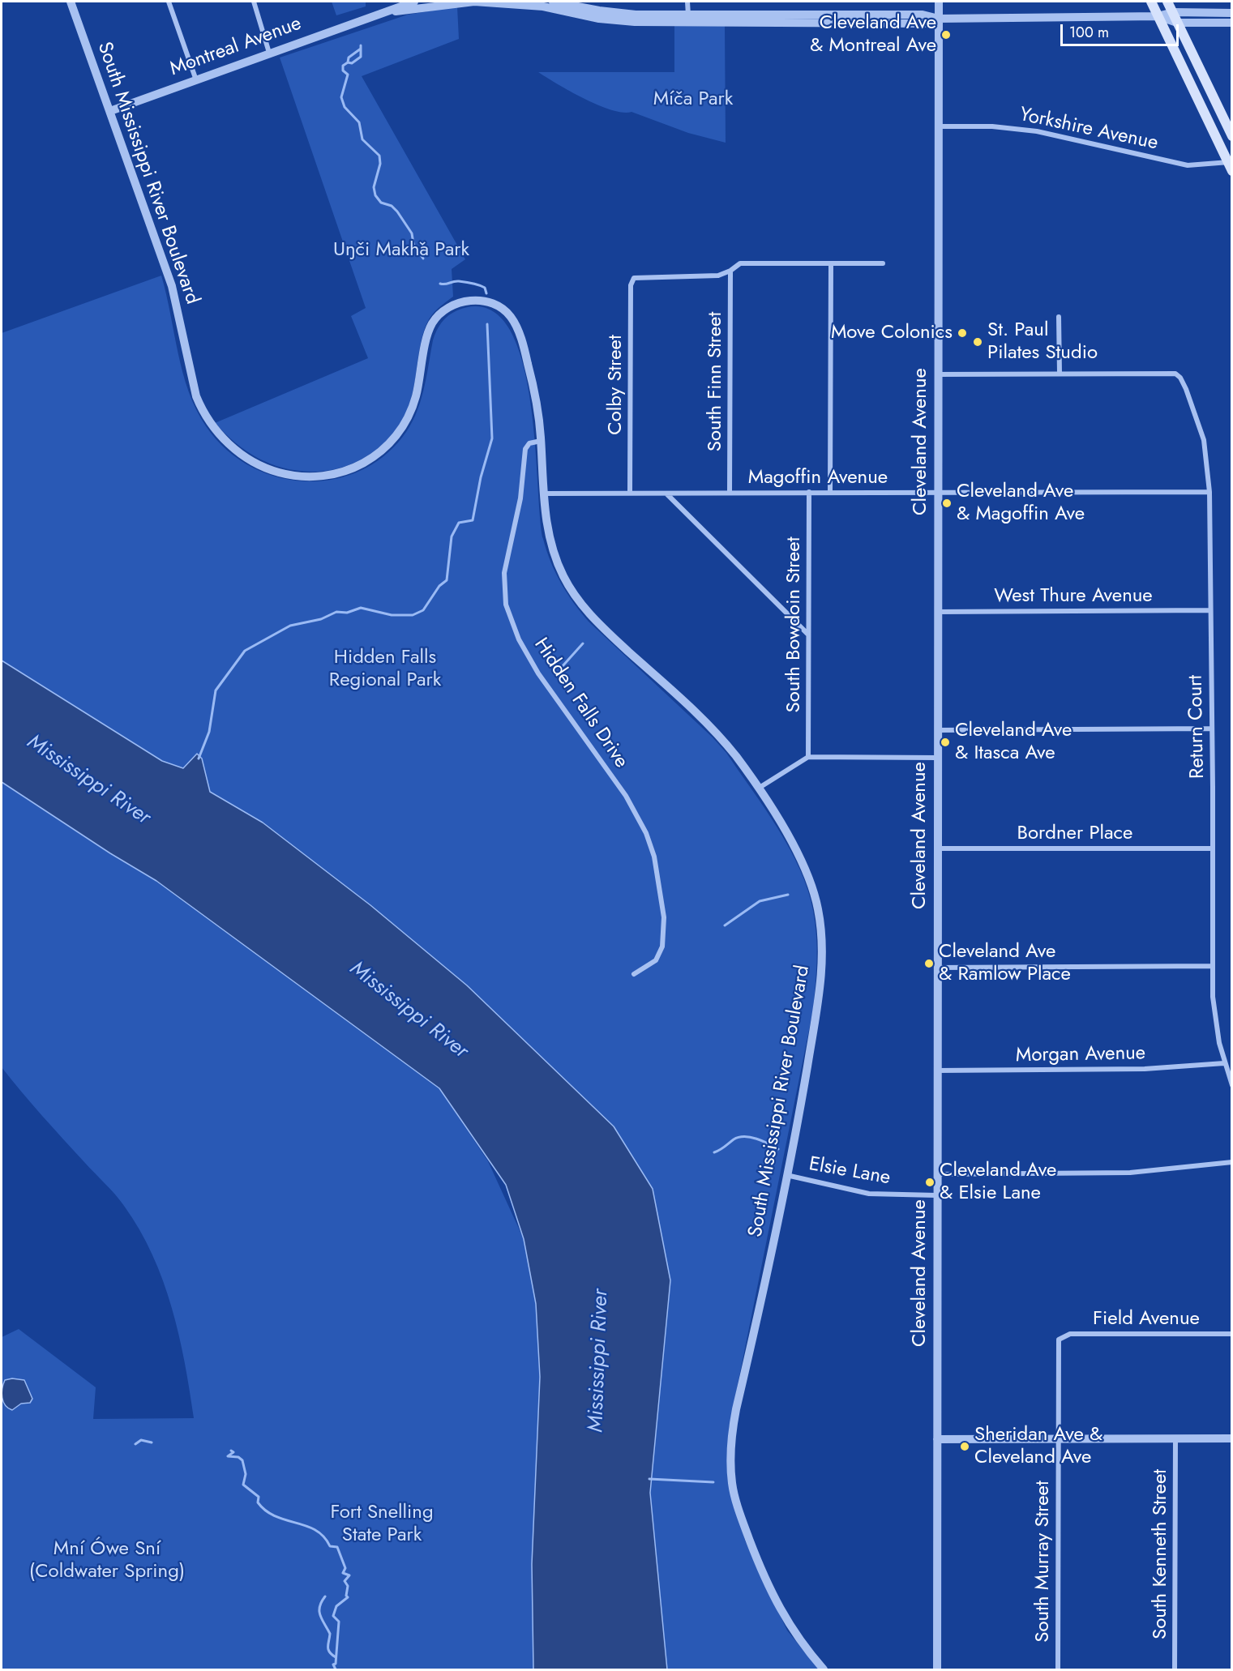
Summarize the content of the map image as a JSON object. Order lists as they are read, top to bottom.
{
  "streets": {
    "street": [
      "Montreal Avenue",
      "Yorkshire Avenue",
      "South Mississippi River Boulevard",
      "South Finn Street",
      "Colby Street",
      "Cleveland Avenue",
      "Magoffin Avenue",
      "West Thure Avenue",
      "South Bowdoin Street",
      "Hidden Falls Drive",
      "Return Court",
      "Bordner Place",
      "Morgan Avenue",
      "Elsie Lane",
      "Field Avenue",
      "South Kenneth Street",
      "South Murray Street"
    ]
  },
  "crossings": [
    ["Montreal Avenue", "South Mississippi River Boulevard"],
    ["Montreal Avenue", "Cleveland Avenue"],
    ["Yorkshire Avenue", "Cleveland Avenue"],
    ["South Mississippi River Boulevard", "Magoffin Avenue"],
    ["South Mississippi River Boulevard", "Hidden Falls Drive"],
    ["South Mississippi River Boulevard", "Elsie Lane"],
    ["South Finn Street", "Colby Street"],
    ["South Finn Street", "Magoffin Avenue"],
    ["Colby Street", "Magoffin Avenue"],
    ["Cleveland Avenue", "Magoffin Avenue"],
    ["Cleveland Avenue", "West Thure Avenue"],
    ["Cleveland Avenue", "Bordner Place"],
    ["Cleveland Avenue", "Morgan Avenue"],
    ["Cleveland Avenue", "Elsie Lane"],
    ["Magoffin Avenue", "South Bowdoin Street"],
    ["Magoffin Avenue", "Return Court"],
    ["West Thure Avenue", "Return Court"],
    ["Return Court", "Bordner Place"],
    ["Return Court", "Morgan Avenue"],
    ["Field Avenue", "South Murray Street"]
  ],
  "water": ["Mississippi River"],
  "parks": [
    "Míča Park",
    "Uŋči Makȟa Park",
    "Hidden Falls Regional Park",
    "Fort Snelling State Park",
    "Mní Ówe Sní (Coldwater Spring)"
  ],
  "places": [
    "Cleveland Ave & Montreal Ave",
    "Move Colonics",
    "St. Paul Pilates Studio",
    "Cleveland Ave & Magoffin Ave",
    "Cleveland Ave & Itasca Ave",
    "Cleveland Ave & Ramlow Place",
    "Cleveland Ave & Elsie Lane",
    "Sheridan Ave & Cleveland Ave"
  ],
  "scale_bar": "100 m"
}
